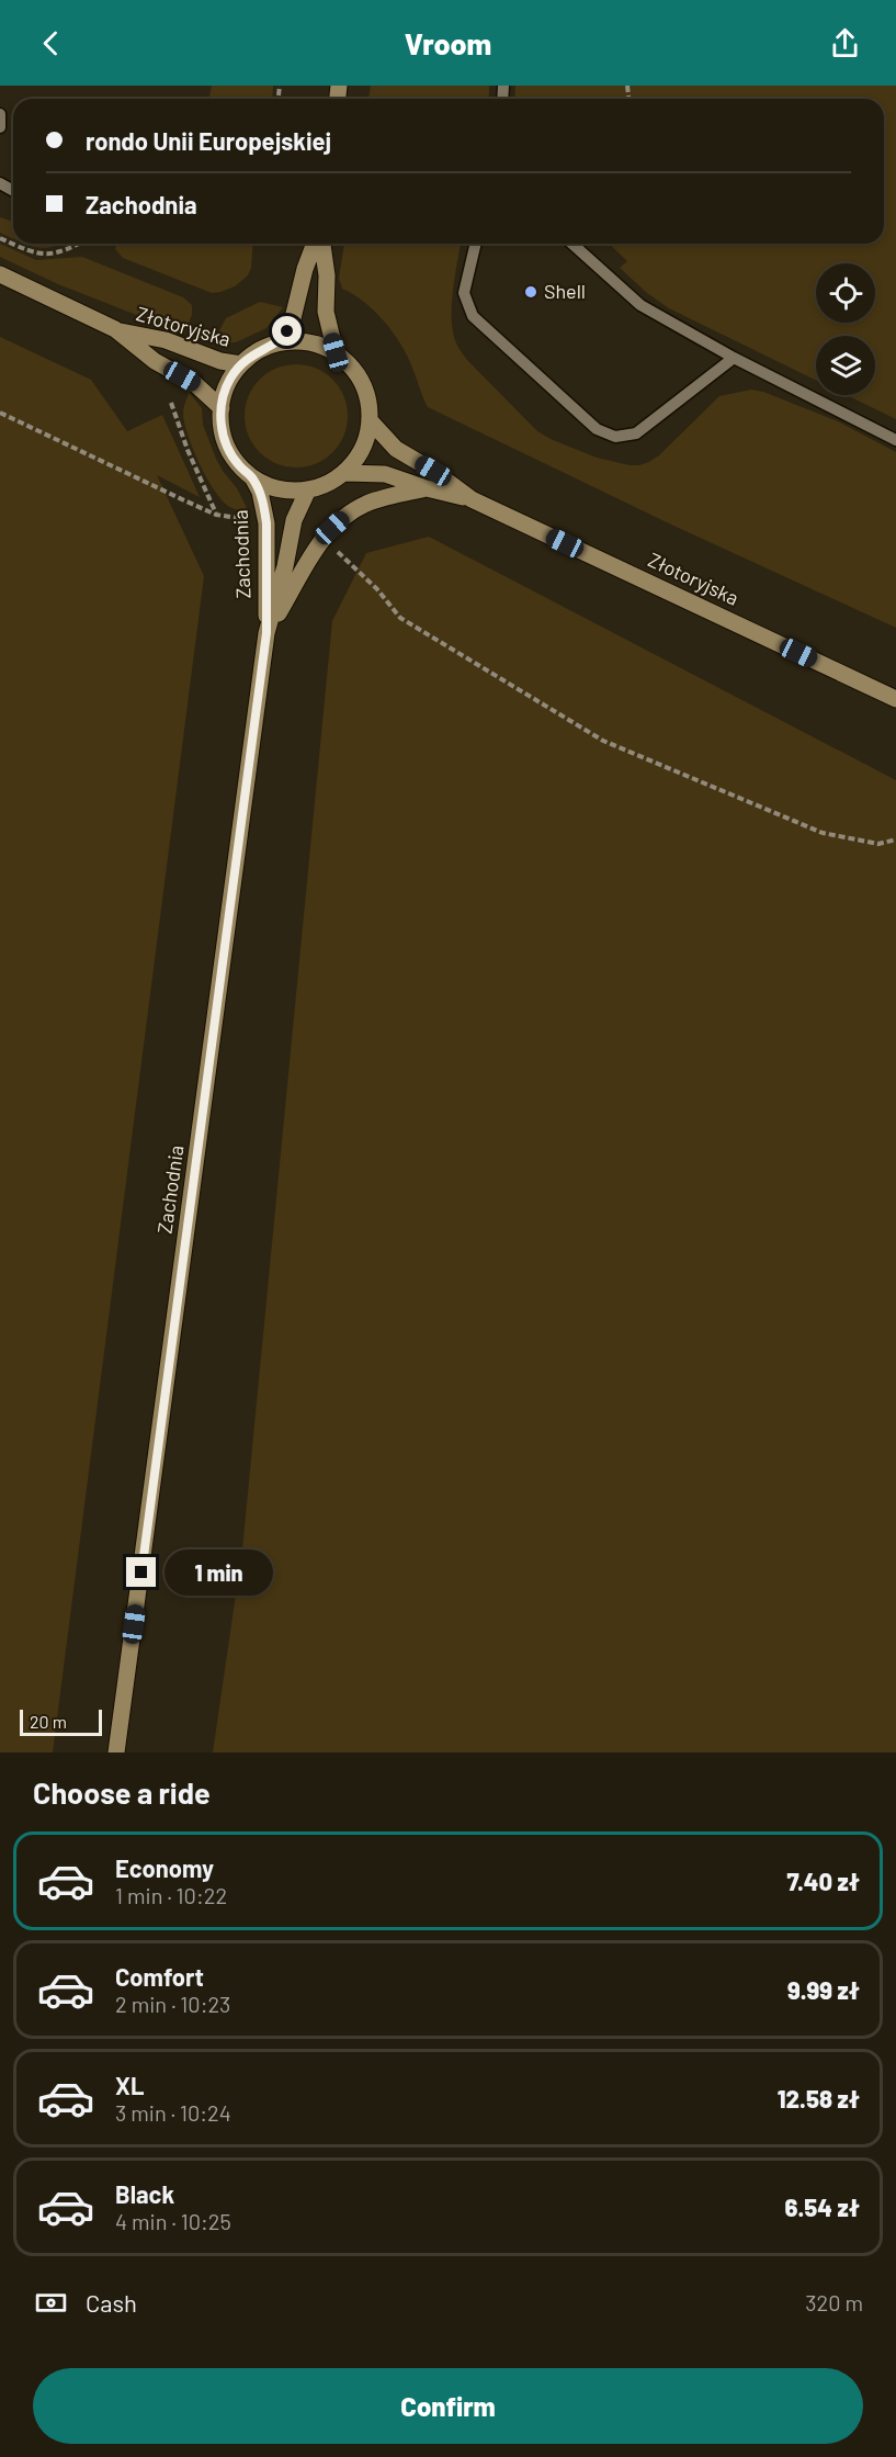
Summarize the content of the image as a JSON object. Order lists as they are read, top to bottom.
{
  "streets": {
    "main road": ["Złotoryjska", "Zachodnia"]
  },
  "crossings": [
    ["Złotoryjska", "Zachodnia"]
  ],
  "places": ["Shell"],
  "scale_bar": "20 m",
  "page": {
    "header": "Vroom",
    "banner": ["rondo Unii Europejskiej", "Zachodnia"],
    "bubble": "1 min",
    "scale": "20 m",
    "heading": "Choose a ride",
    "list": [
      {
        "name": "Economy",
        "note": "1 min · 10:22",
        "value": "7.40 zł"
      },
      {
        "name": "Comfort",
        "note": "2 min · 10:23",
        "value": "9.99 zł"
      },
      {
        "name": "XL",
        "note": "3 min · 10:24",
        "value": "12.58 zł"
      },
      {
        "name": "Black",
        "note": "4 min · 10:25",
        "value": "6.54 zł"
      }
    ],
    "pay": ["Cash", "320 m"],
    "buttons": "Confirm"
  }
}
